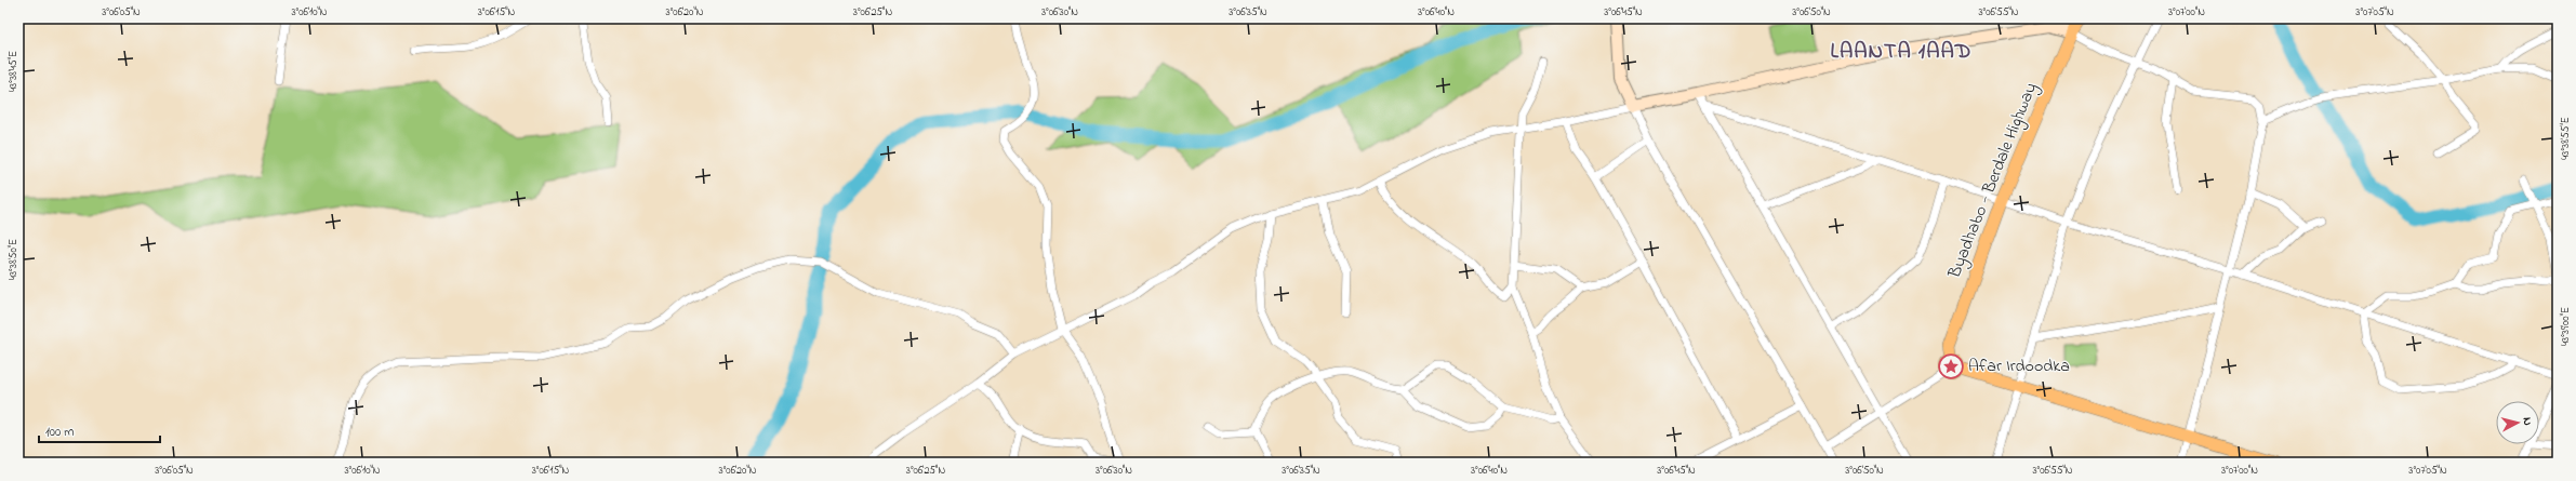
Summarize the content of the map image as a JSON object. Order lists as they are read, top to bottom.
{
  "streets": {
    "main road": ["Byadhabo - Berdale Highway"]
  },
  "districts": ["LAANTA 1AAD"],
  "places": {
    "place": ["Afar Irdoodka"]
  },
  "scale_bar": "100 m",
  "north": "right",
  "coordinates": [
    "3°06'05\"N",
    "3°06'10\"N",
    "3°06'15\"N",
    "3°06'20\"N",
    "3°06'25\"N",
    "3°06'30\"N",
    "3°06'35\"N",
    "3°06'40\"N",
    "3°06'45\"N",
    "3°06'50\"N",
    "3°06'55\"N",
    "3°07'00\"N",
    "3°07'05\"N",
    "43°38'45\"E",
    "43°38'55\"E",
    "43°38'50\"E",
    "43°39'00\"E"
  ]
}
